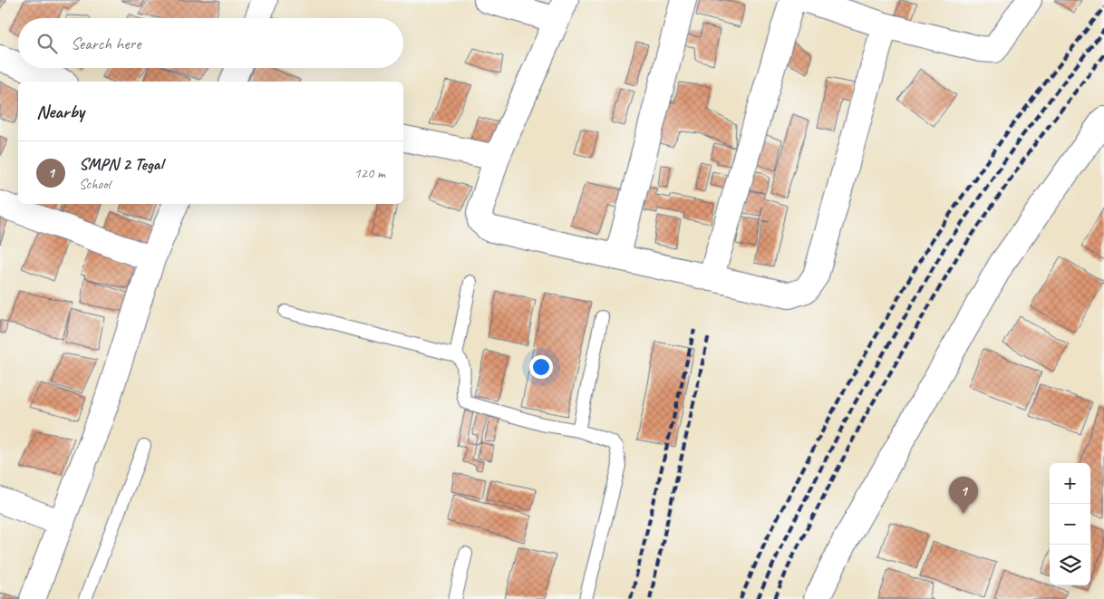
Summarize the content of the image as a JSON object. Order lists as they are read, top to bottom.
{
  "page": {
    "search": "Search here",
    "heading": "Nearby",
    "list": [
      {
        "mark": "1",
        "name": "SMPN 2 Tegal",
        "note": "School",
        "value": "120 m"
      }
    ],
    "map_buttons": ["+", "−"],
    "pins": "1"
  }
}
